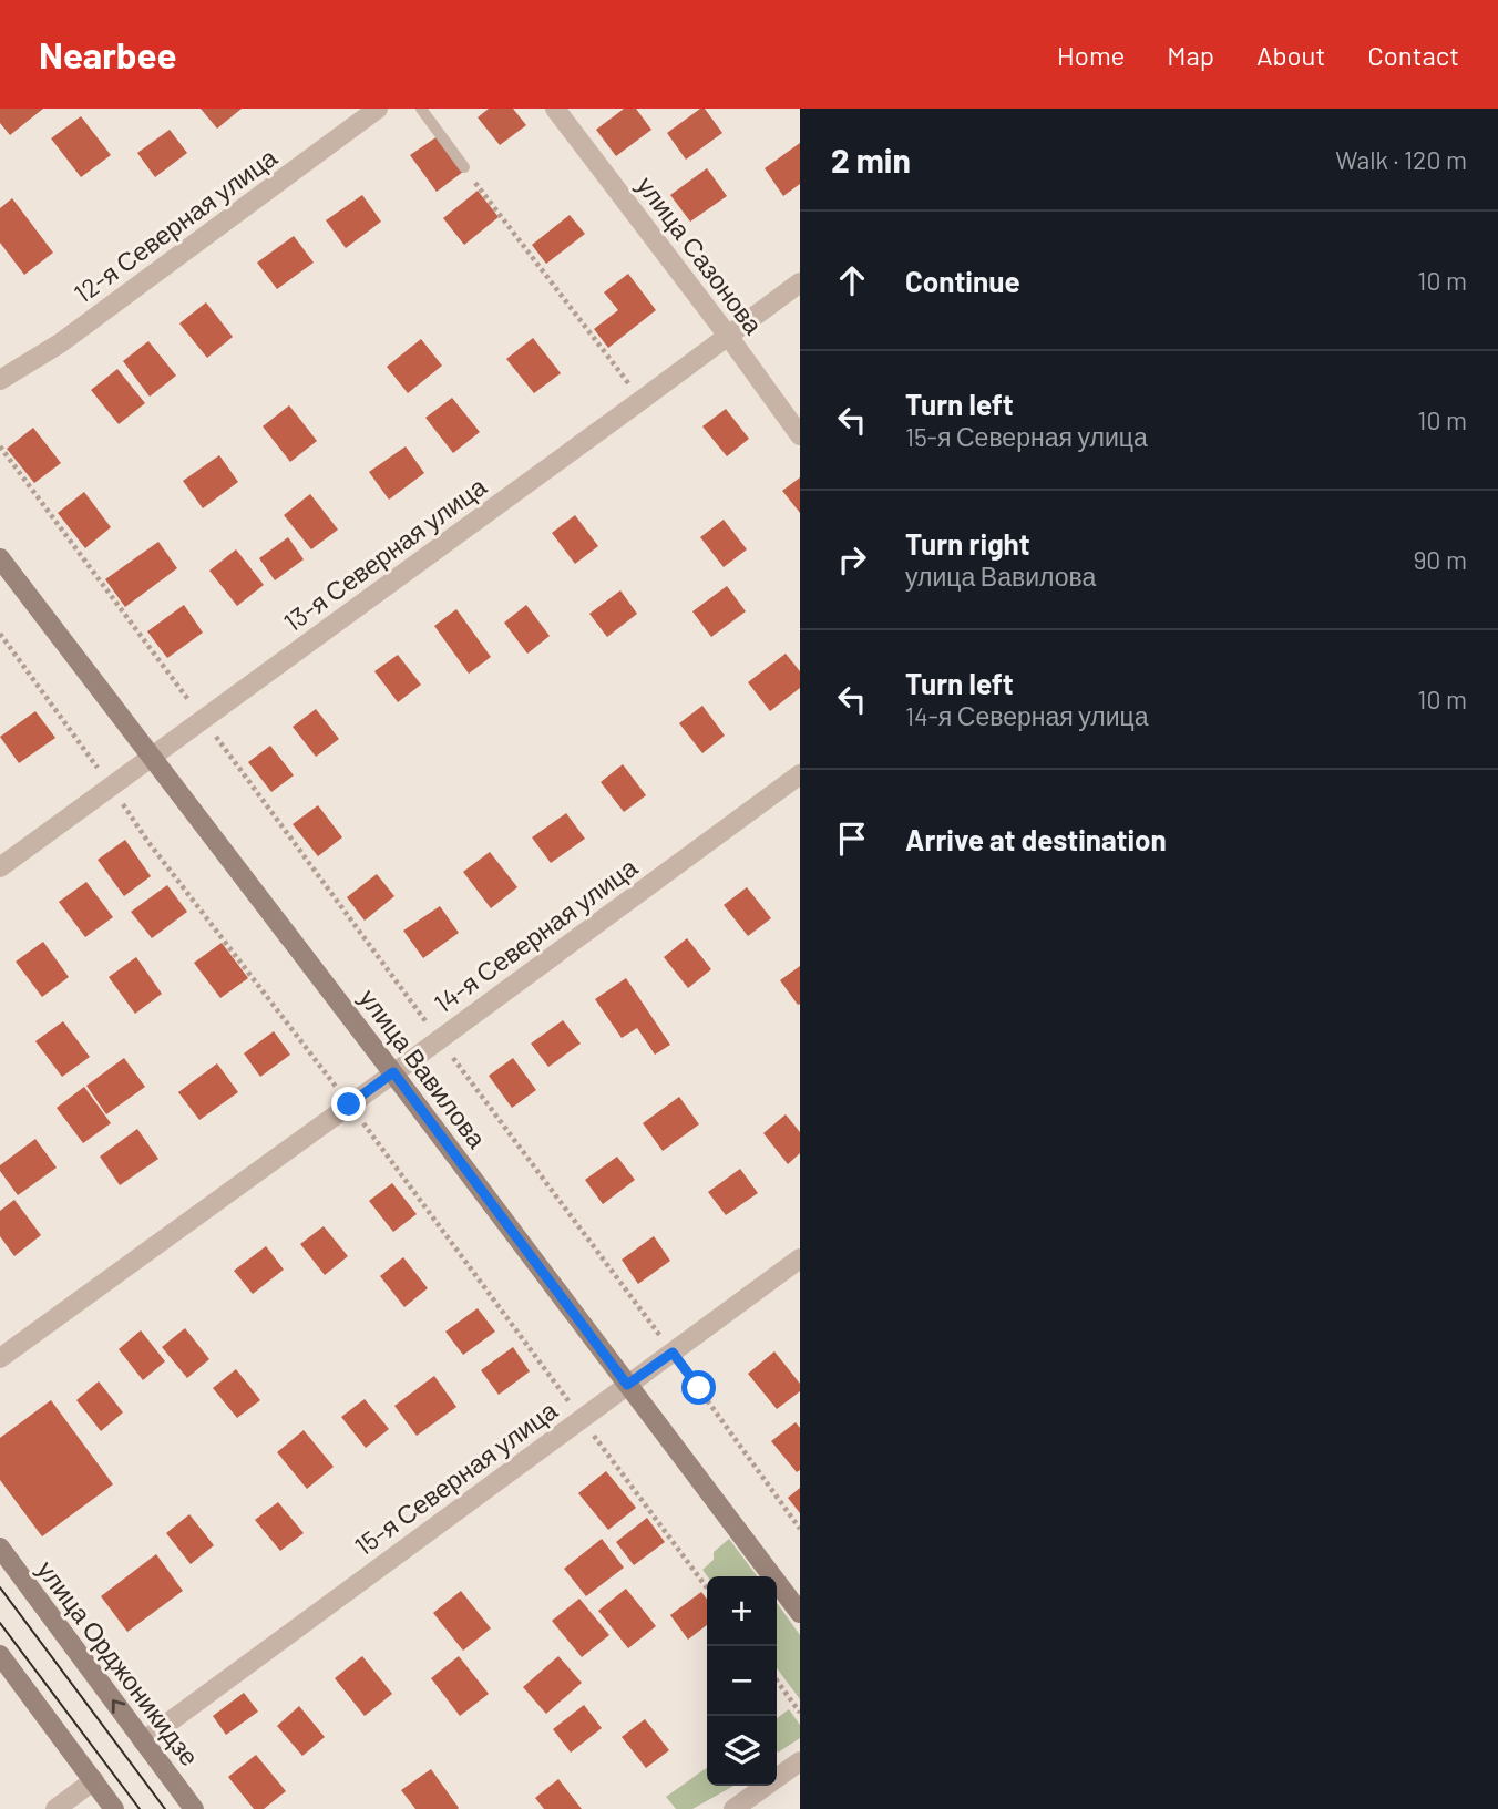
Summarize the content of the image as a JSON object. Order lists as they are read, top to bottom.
{
  "streets": {
    "street": [
      "12-я Северная улица",
      "улица Сазонова",
      "13-я Северная улица",
      "14-я Северная улица",
      "улица Вавилова",
      "15-я Северная улица",
      "улица Орджоникидзе"
    ]
  },
  "crossings": [
    ["улица Сазонова", "13-я Северная улица"],
    ["13-я Северная улица", "улица Вавилова"],
    ["14-я Северная улица", "улица Вавилова"],
    ["улица Вавилова", "15-я Северная улица"],
    ["15-я Северная улица", "улица Орджоникидзе"]
  ],
  "page": {
    "header": "Nearbee",
    "nav": [
      "Home",
      "Map",
      "About",
      "Contact"
    ],
    "heading": ["2 min", "Walk · 120 m"],
    "list": [
      ["Continue", "10 m"],
      ["Turn left", "15-я Северная улица", "10 m"],
      ["Turn right", "улица Вавилова", "90 m"],
      ["Turn left", "14-я Северная улица", "10 m"],
      "Arrive at destination"
    ],
    "map_buttons": ["+", "−"]
  }
}
